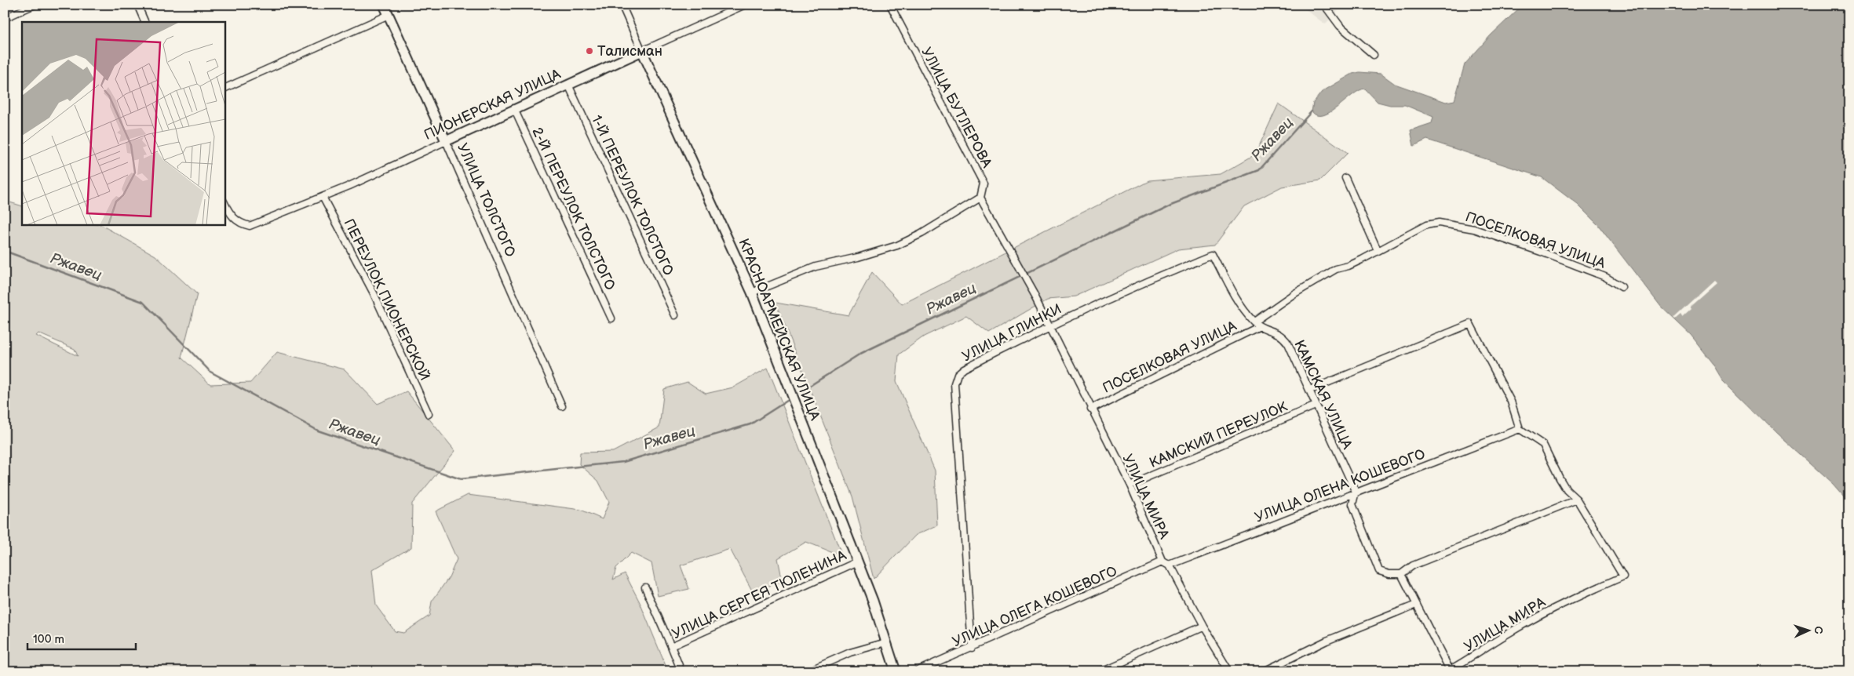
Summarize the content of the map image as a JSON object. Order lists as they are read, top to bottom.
{
  "streets": {
    "street": [
      "ПИОНЕРСКАЯ УЛИЦА",
      "УЛИЦА БУТЛЕРОВА",
      "1-Й ПЕРЕУЛОК ТОЛСТОГО",
      "УЛИЦА ТОЛСТОГО",
      "2-Й ПЕРЕУЛОК ТОЛСТОГО",
      "ПОСЕЛКОВАЯ УЛИЦА",
      "ПЕРЕУЛОК ПИОНЕРСКОЙ",
      "КРАСНОАРМЕЙСКАЯ УЛИЦА",
      "УЛИЦА ГЛИНКИ",
      "КАМСКАЯ УЛИЦА",
      "КАМСКИЙ ПЕРЕУЛОК",
      "УЛИЦА ОЛЕНА КОШЕВОГО",
      "УЛИЦА МИРА",
      "УЛИЦА СЕРГЕЯ ТЮЛЕНИНА",
      "УЛИЦА ОЛЕГА КОШЕВОГО"
    ]
  },
  "crossings": [
    ["ПИОНЕРСКАЯ УЛИЦА", "1-Й ПЕРЕУЛОК ТОЛСТОГО"],
    ["ПИОНЕРСКАЯ УЛИЦА", "УЛИЦА ТОЛСТОГО"],
    ["ПИОНЕРСКАЯ УЛИЦА", "2-Й ПЕРЕУЛОК ТОЛСТОГО"],
    ["ПИОНЕРСКАЯ УЛИЦА", "ПЕРЕУЛОК ПИОНЕРСКОЙ"],
    ["ПИОНЕРСКАЯ УЛИЦА", "КРАСНОАРМЕЙСКАЯ УЛИЦА"],
    ["ПОСЕЛКОВАЯ УЛИЦА", "УЛИЦА ГЛИНКИ"],
    ["ПОСЕЛКОВАЯ УЛИЦА", "КАМСКАЯ УЛИЦА"],
    ["ПОСЕЛКОВАЯ УЛИЦА", "УЛИЦА МИРА"],
    ["КРАСНОАРМЕЙСКАЯ УЛИЦА", "УЛИЦА СЕРГЕЯ ТЮЛЕНИНА"],
    ["УЛИЦА ГЛИНКИ", "КАМСКАЯ УЛИЦА"],
    ["УЛИЦА ГЛИНКИ", "УЛИЦА МИРА"],
    ["УЛИЦА ГЛИНКИ", "УЛИЦА ОЛЕГА КОШЕВОГО"],
    ["КАМСКАЯ УЛИЦА", "КАМСКИЙ ПЕРЕУЛОК"],
    ["КАМСКАЯ УЛИЦА", "УЛИЦА ОЛЕНА КОШЕВОГО"],
    ["КАМСКИЙ ПЕРЕУЛОК", "УЛИЦА МИРА"],
    ["УЛИЦА ОЛЕНА КОШЕВОГО", "УЛИЦА МИРА"],
    ["УЛИЦА МИРА", "УЛИЦА ОЛЕГА КОШЕВОГО"]
  ],
  "water": ["Ржавец"],
  "places": ["Талисман"],
  "scale_bar": "100 m",
  "north": "right"
}
